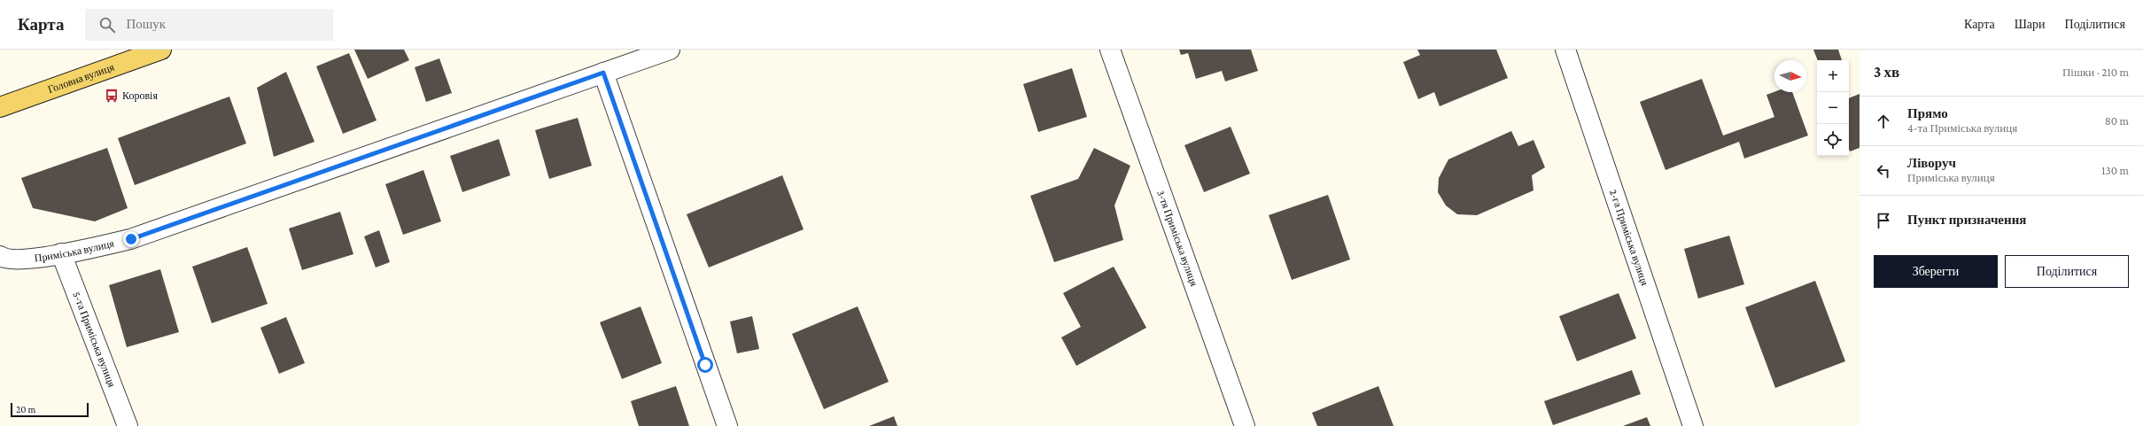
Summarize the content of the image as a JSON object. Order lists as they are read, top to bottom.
{
  "streets": {
    "main road": ["Головна вулиця"],
    "street": [
      "3-тя Приміська вулиця",
      "2-га Приміська вулиця",
      "Приміська вулиця",
      "5-та Приміська вулиця"
    ]
  },
  "crossings": [
    ["Приміська вулиця", "5-та Приміська вулиця"]
  ],
  "places": {
    "bus stop": ["Коровія"]
  },
  "scale_bar": "20 m",
  "north": "right",
  "page": {
    "header": "Карта",
    "search": "Пошук",
    "nav": ["Карта", "Шари", "Поділитися"],
    "heading": ["3 хв", "Пішки · 210 m"],
    "map_buttons": ["+", "−"],
    "list": [
      ["Прямо", "4-та Приміська вулиця", "80 m"],
      ["Ліворуч", "Приміська вулиця", "130 m"],
      "Пункт призначення"
    ],
    "buttons": ["Зберегти", "Поділитися"],
    "scale": "20 m"
  }
}
